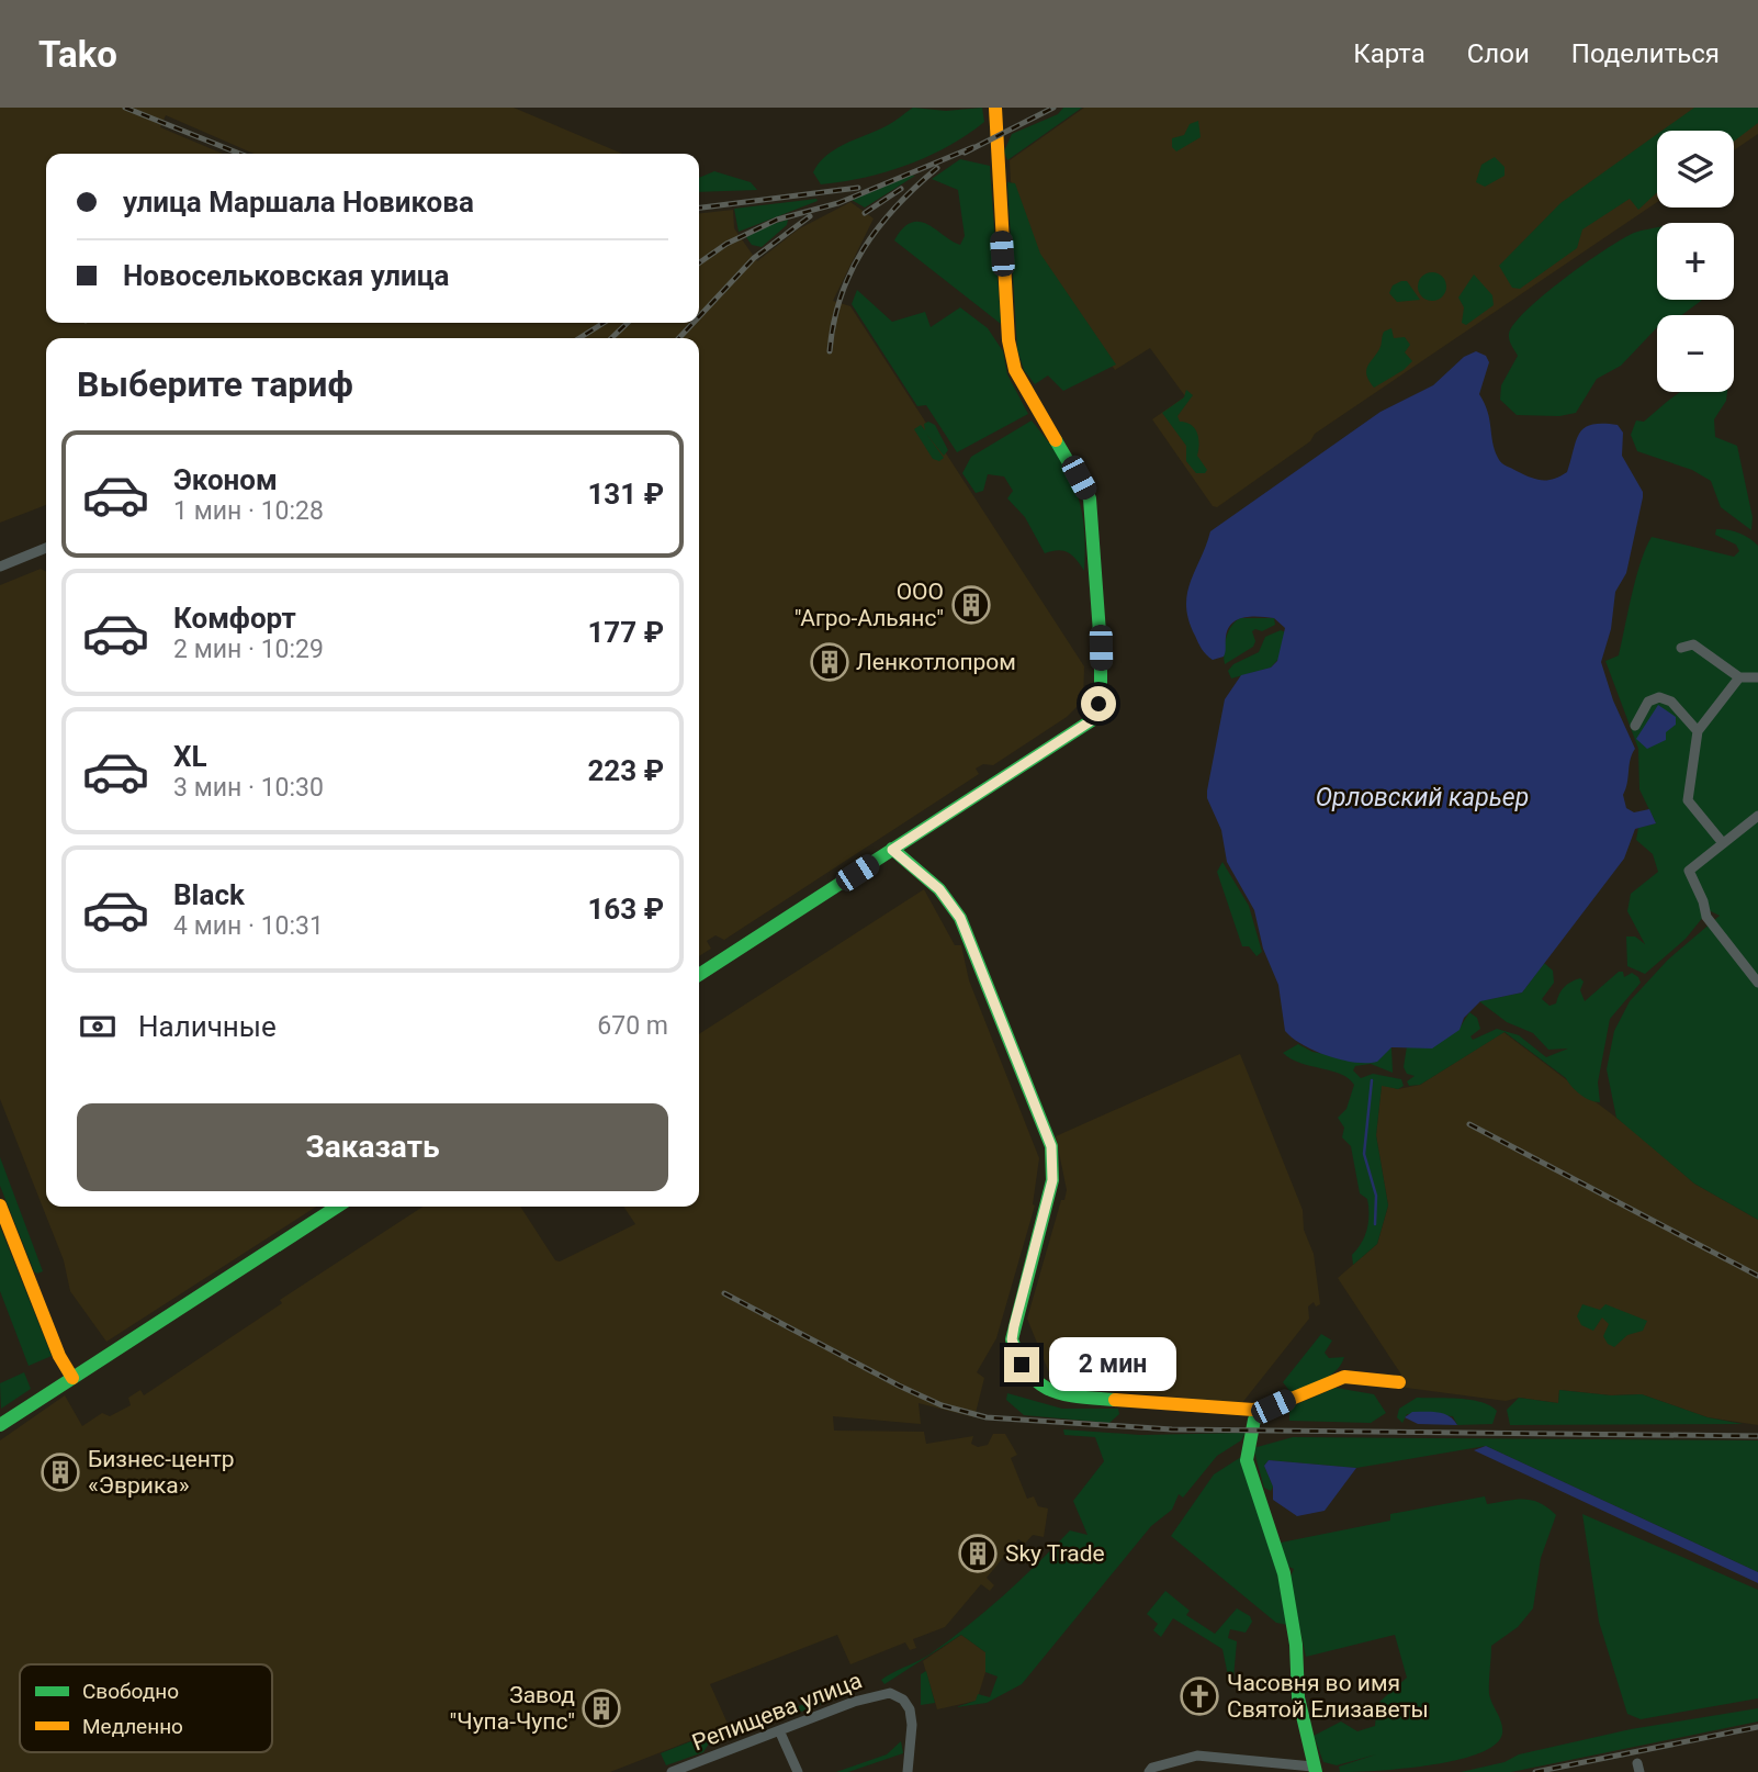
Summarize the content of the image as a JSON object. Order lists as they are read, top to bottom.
{
  "streets": {
    "street": ["Репищева улица"]
  },
  "water": ["Орловский карьер"],
  "places": {
    "building": [
      "ООО \"Агро-Альянс\"",
      "Ленкотлопром",
      "Бизнес-центр «Эврика»",
      "Sky Trade",
      "Завод \"Чупа-Чупс\""
    ],
    "church": ["Часовня во имя Святой Елизаветы"]
  },
  "legend": ["Свободно", "Медленно"],
  "page": {
    "header": "Tako",
    "nav": ["Карта", "Слои", "Поделиться"],
    "map_buttons": ["+", "−"],
    "banner": ["улица Маршала Новикова", "Новосельковская улица"],
    "heading": "Выберите тариф",
    "list": [
      {
        "name": "Эконом",
        "note": "1 мин · 10:28",
        "value": "131 ₽"
      },
      {
        "name": "Комфорт",
        "note": "2 мин · 10:29",
        "value": "177 ₽"
      },
      {
        "name": "XL",
        "note": "3 мин · 10:30",
        "value": "223 ₽"
      },
      {
        "name": "Black",
        "note": "4 мин · 10:31",
        "value": "163 ₽"
      }
    ],
    "pay": ["Наличные", "670 m"],
    "buttons": "Заказать",
    "bubble": "2 мин"
  }
}
